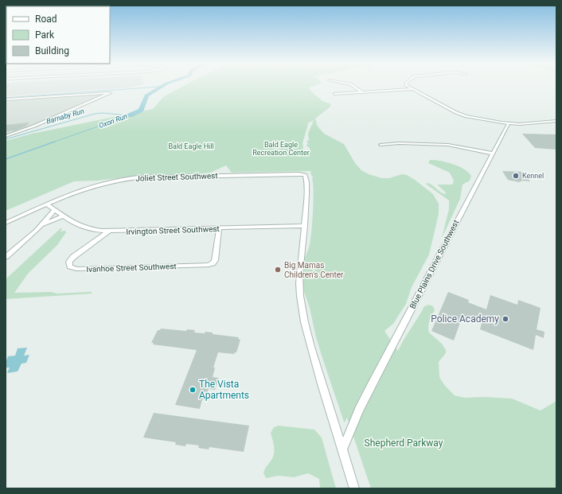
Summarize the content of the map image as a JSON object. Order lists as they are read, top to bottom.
{
  "streets": {
    "street": [
      "Joliet Street Southwest",
      "Irvington Street Southwest",
      "Blue Plains Drive Southwest",
      "Ivanhoe Street Southwest"
    ]
  },
  "crossings": [
    ["Joliet Street Southwest", "Irvington Street Southwest"],
    ["Irvington Street Southwest", "Ivanhoe Street Southwest"]
  ],
  "water": ["Barnaby Run", "Oxon Run"],
  "parks": ["Bald Eagle Recreation Center", "Bald Eagle Hill", "Shepherd Parkway"],
  "places": [
    "Kennel",
    "Big Mamas Children's Center",
    "Police Academy",
    "The Vista Apartments"
  ],
  "legend": ["Road", "Park", "Building"]
}
